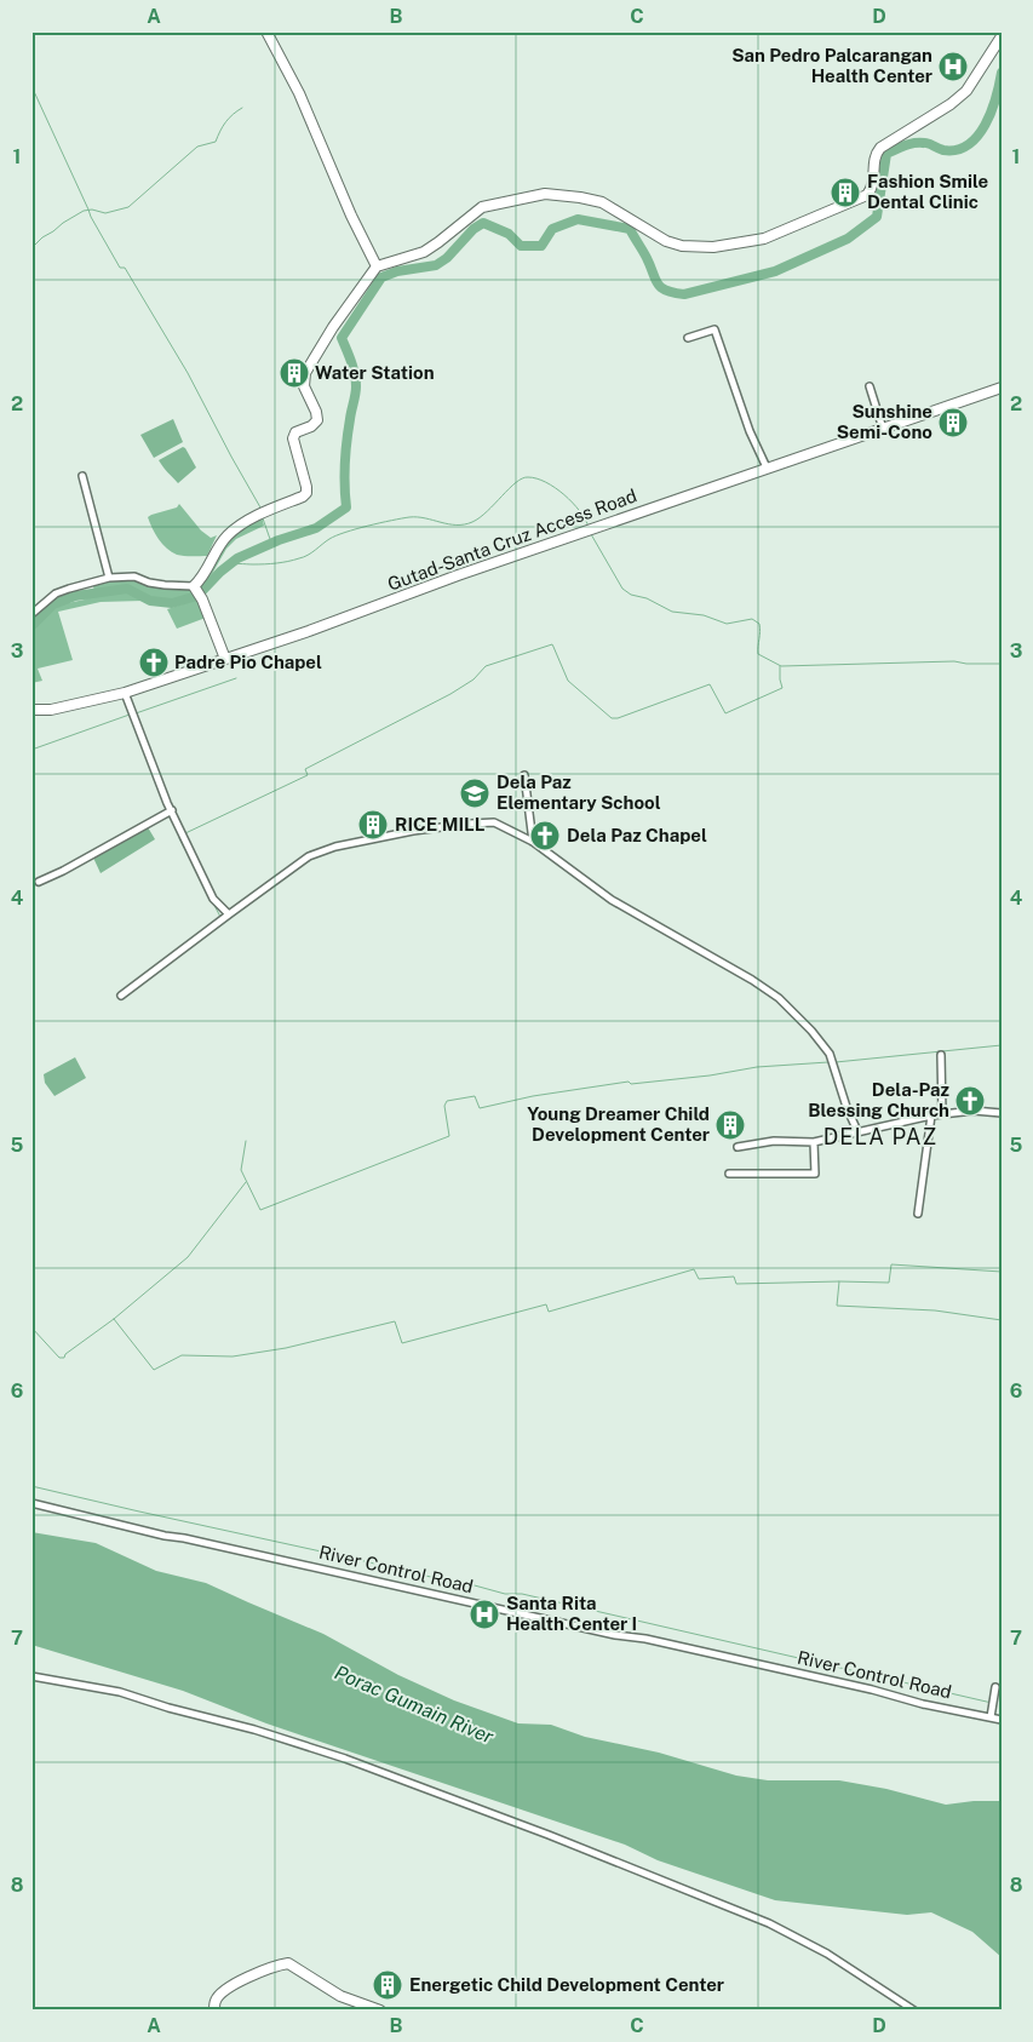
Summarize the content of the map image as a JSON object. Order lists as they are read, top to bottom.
{
  "streets": {
    "street": ["Gutad-Santa Cruz Access Road", "River Control Road"]
  },
  "districts": ["DELA PAZ"],
  "water": ["Porac Gumain River"],
  "places": {
    "hospital": ["San Pedro Palcarangan Health Center", "Santa Rita Health Center I"],
    "building": [
      "Fashion Smile Dental Clinic",
      "Water Station",
      "Sunshine Semi-Cono",
      "RICE MILL",
      "Young Dreamer Child Development Center",
      "Energetic Child Development Center"
    ],
    "church": ["Padre Pio Chapel", "Dela Paz Chapel", "Dela-Paz Blessing Church"],
    "school or university": ["Dela Paz Elementary School"]
  },
  "grid": {
    "columns": [
      "A",
      "B",
      "C",
      "D"
    ],
    "rows": [
      "1",
      "2",
      "3",
      "4",
      "5",
      "6",
      "7",
      "8"
    ]
  }
}
